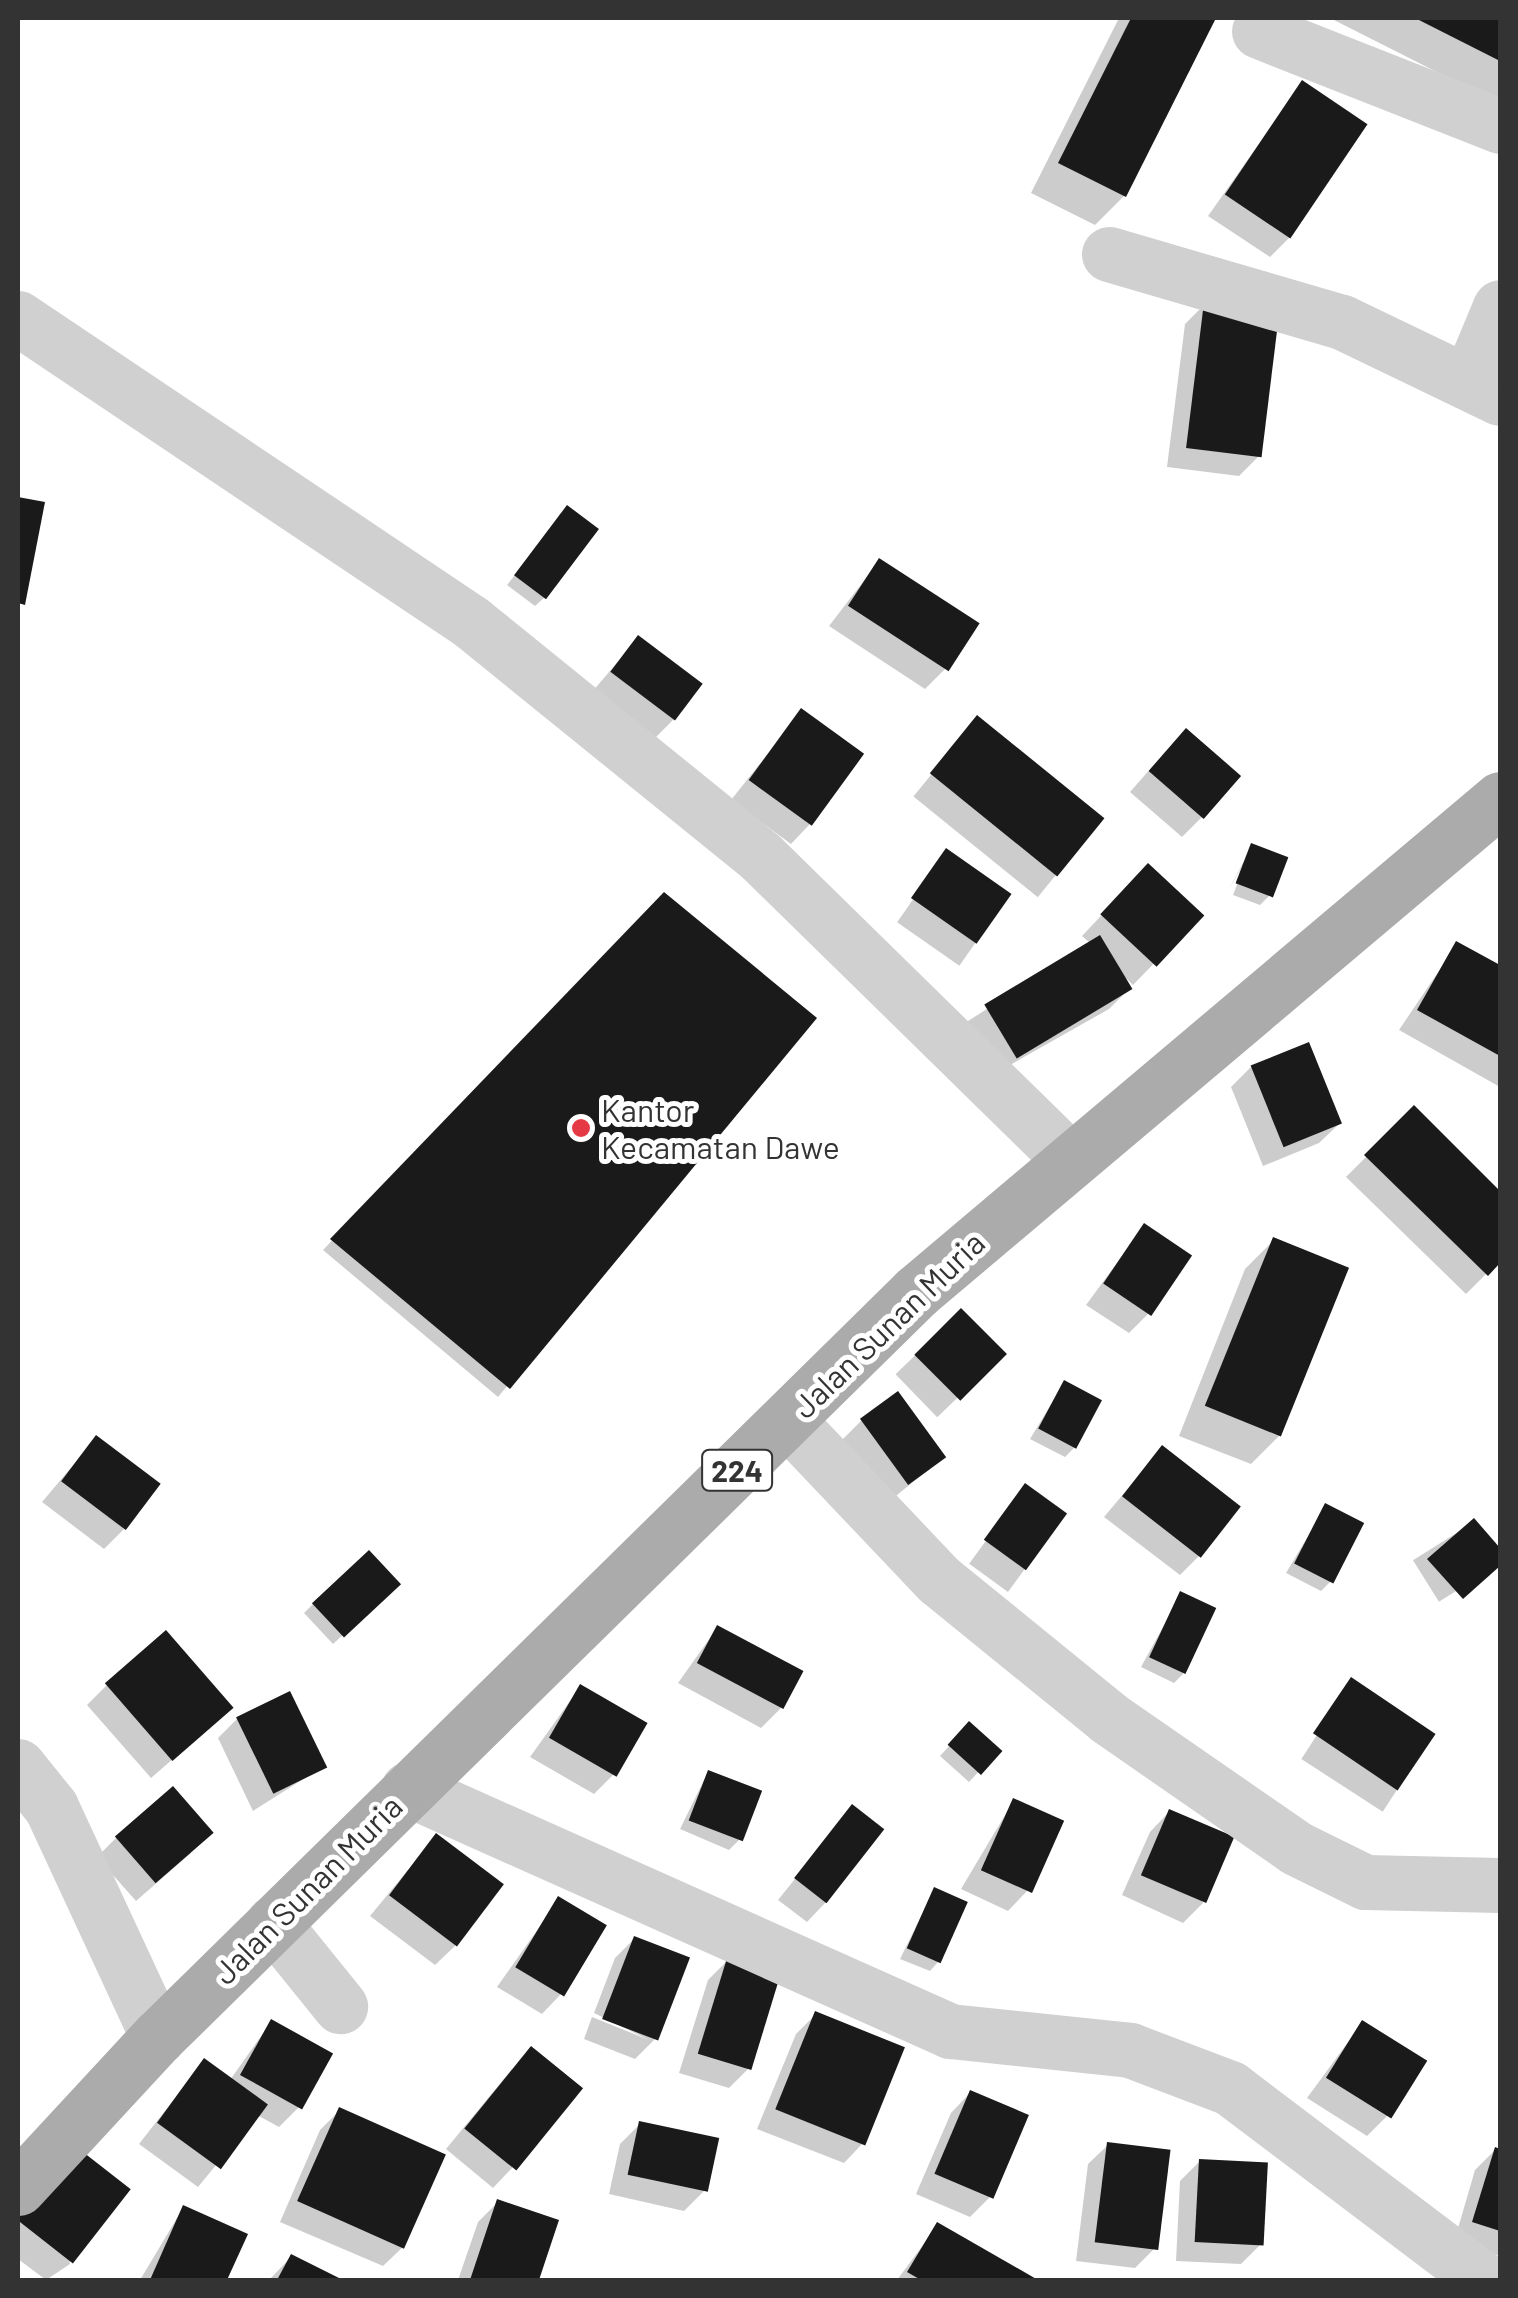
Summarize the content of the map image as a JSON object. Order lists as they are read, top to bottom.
{
  "streets": {
    "main road": ["Jalan Sunan Muria", "224"]
  },
  "places": ["Kantor Kecamatan Dawe"]
}
